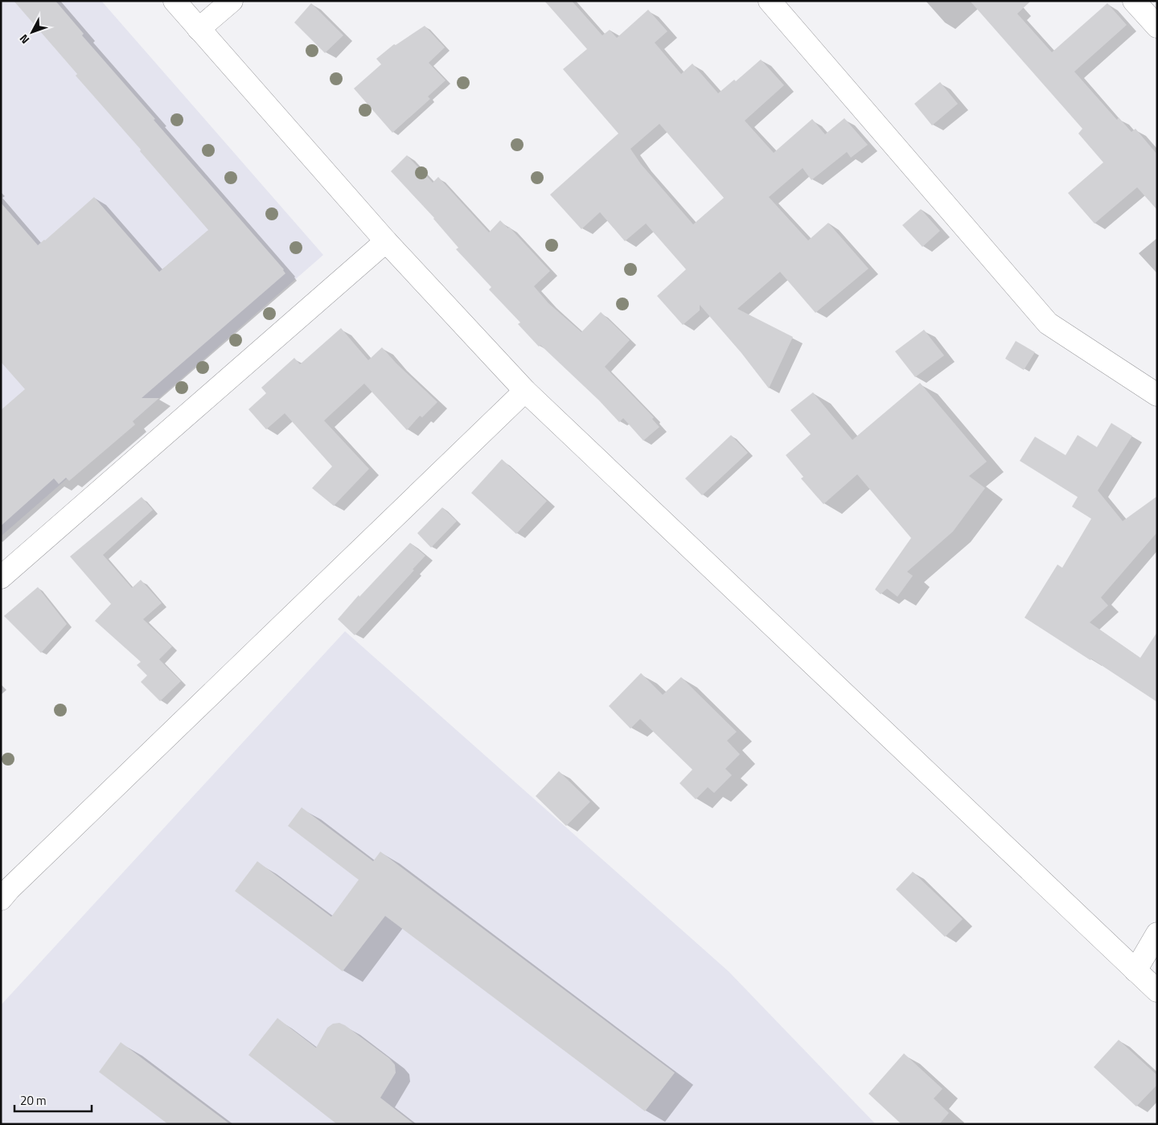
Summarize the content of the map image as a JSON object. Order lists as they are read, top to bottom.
{
  "scale_bar": "20 m",
  "north": "bottom left"
}
